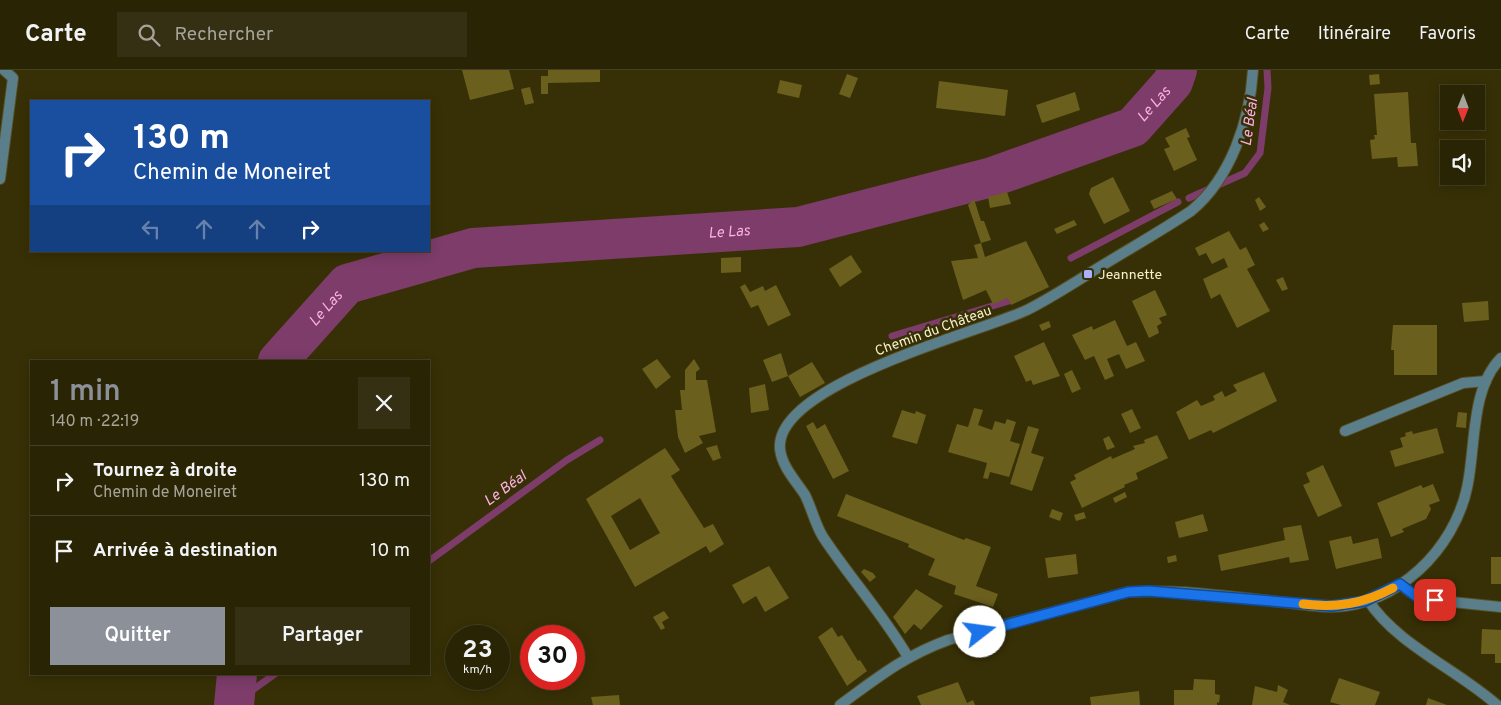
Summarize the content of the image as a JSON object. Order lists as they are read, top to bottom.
{
  "streets": {
    "street": ["Chemin du Château"]
  },
  "water": ["Le Las", "Le Béal"],
  "places": {
    "transit": ["Jeannette"]
  },
  "north": "bottom",
  "page": {
    "header": "Carte",
    "search": "Rechercher",
    "nav": ["Carte", "Itinéraire", "Favoris"],
    "turn": ["130 m", "Chemin de Moneiret"],
    "heading": ["1 min", "140 m · 22:19"],
    "list": [
      {
        "name": "Tournez à droite",
        "note": "Chemin de Moneiret",
        "value": "130 m"
      },
      {
        "name": "Arrivée à destination",
        "value": "10 m"
      }
    ],
    "buttons": ["Quitter", "Partager"],
    "speed": "23 km/h",
    "limit": "30"
  }
}
